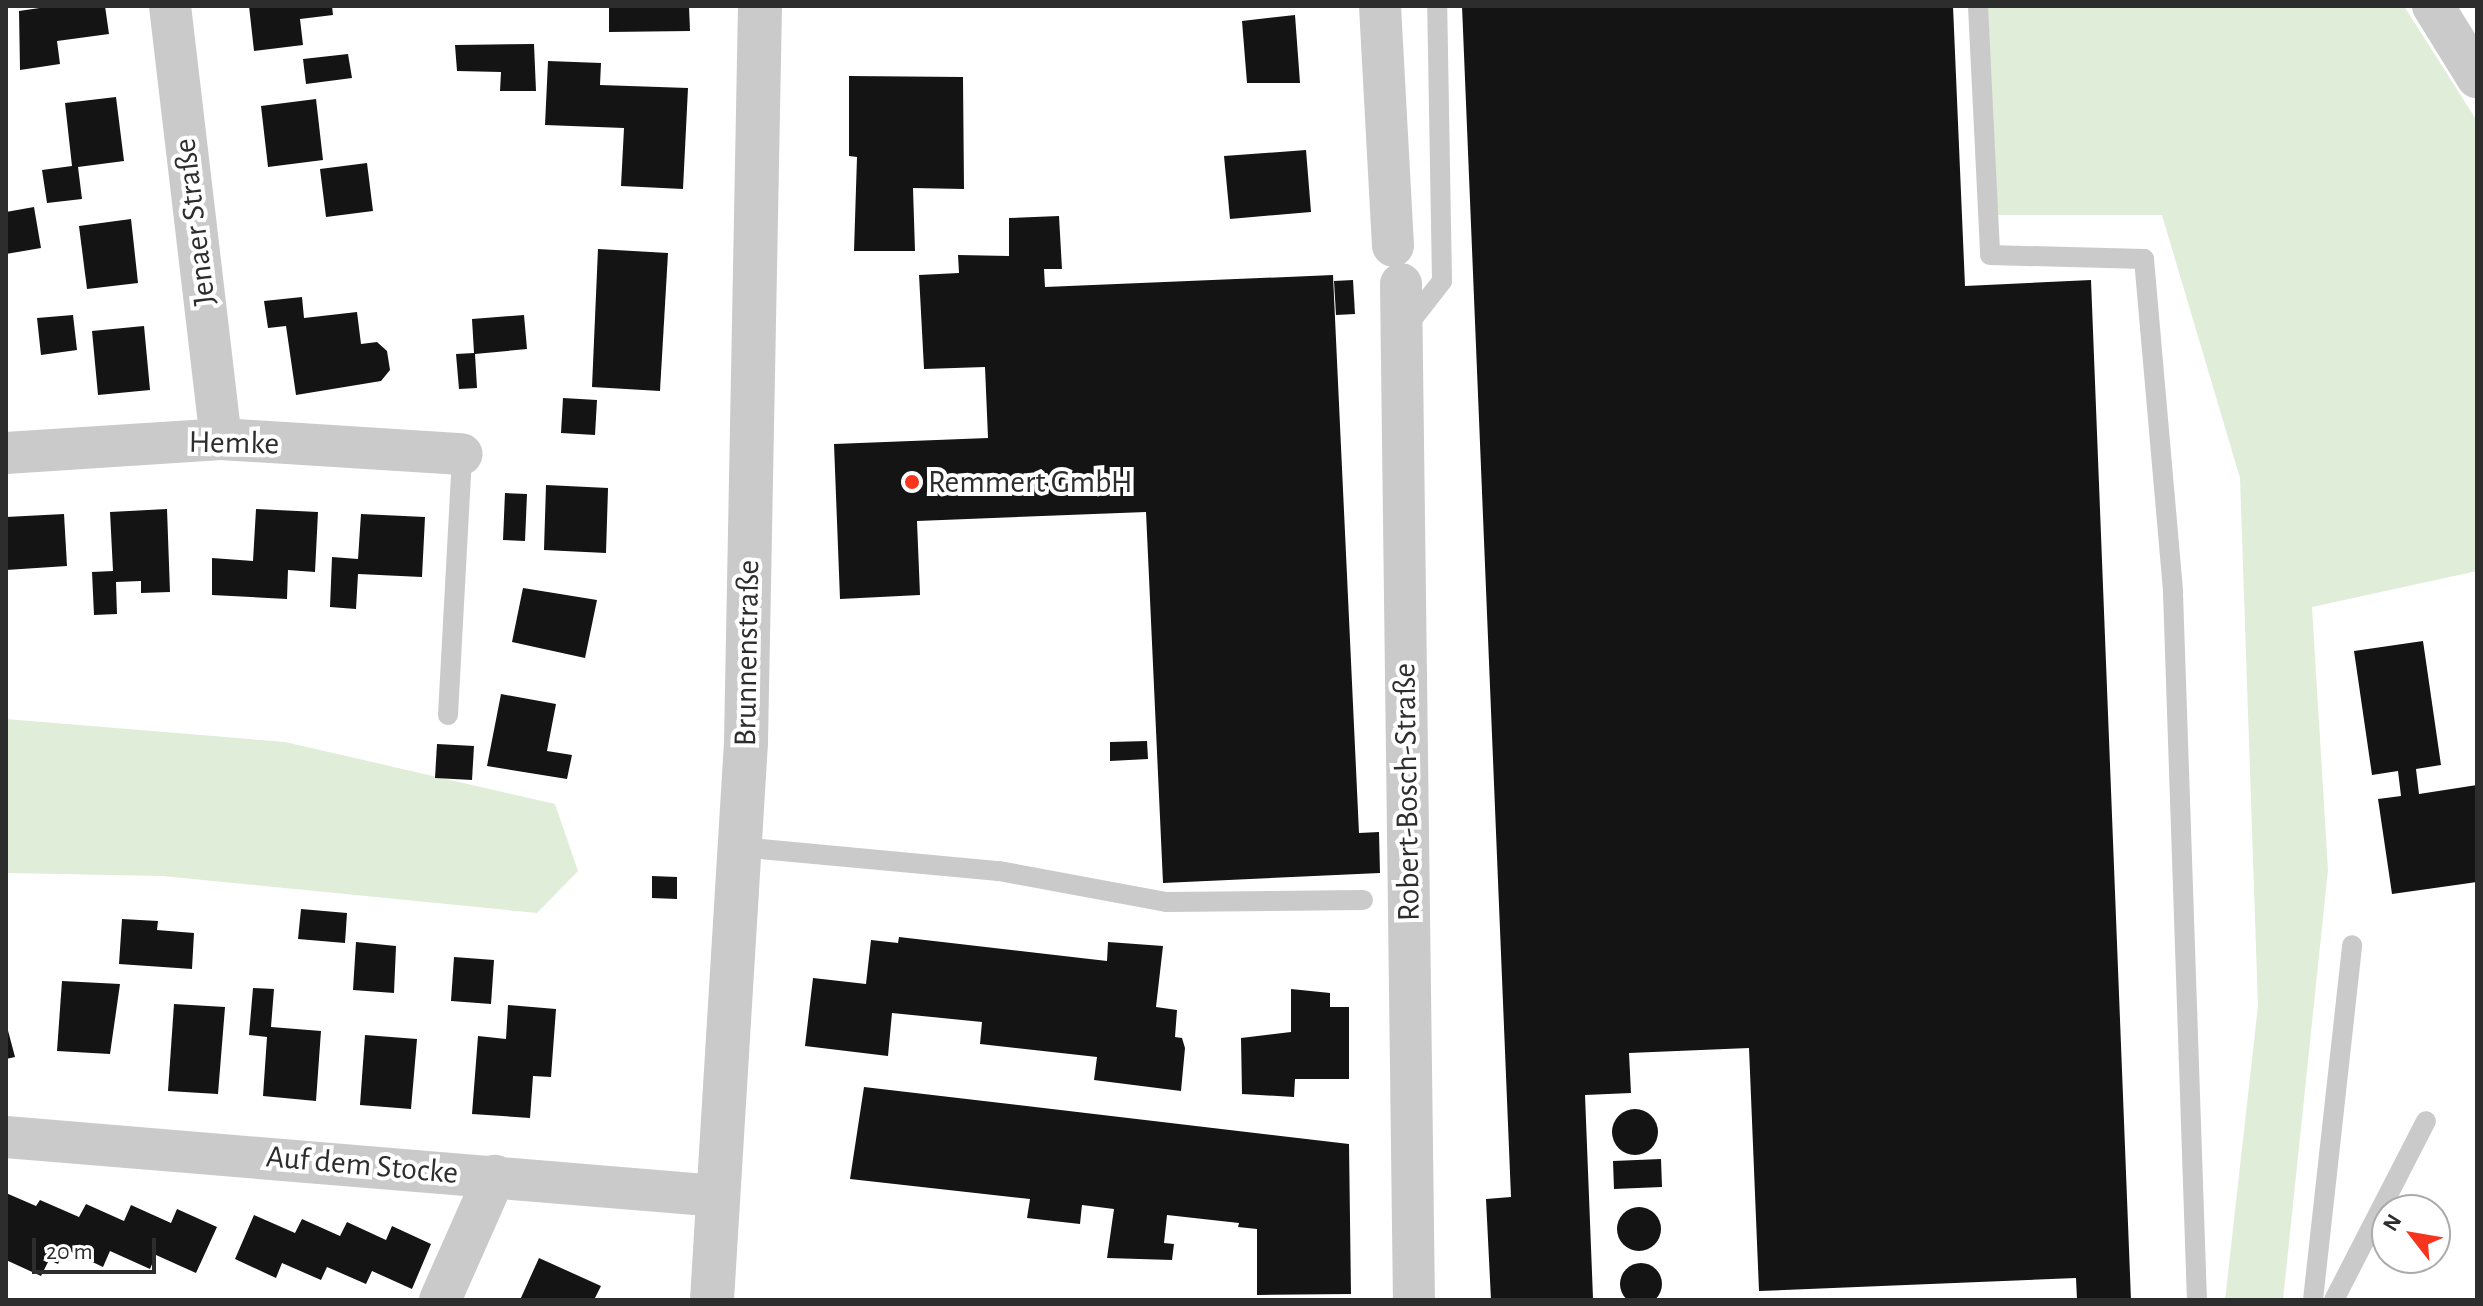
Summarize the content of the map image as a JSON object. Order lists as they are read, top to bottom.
{
  "streets": {
    "street": [
      "Jenaer Straße",
      "Hemke",
      "Brunnenstraße",
      "Robert-Bosch-Straße",
      "Auf dem Stocke"
    ]
  },
  "crossings": [
    ["Jenaer Straße", "Hemke"],
    ["Brunnenstraße", "Auf dem Stocke"]
  ],
  "places": ["Remmert GmbH"],
  "scale_bar": "20 m",
  "north": "top left"
}
